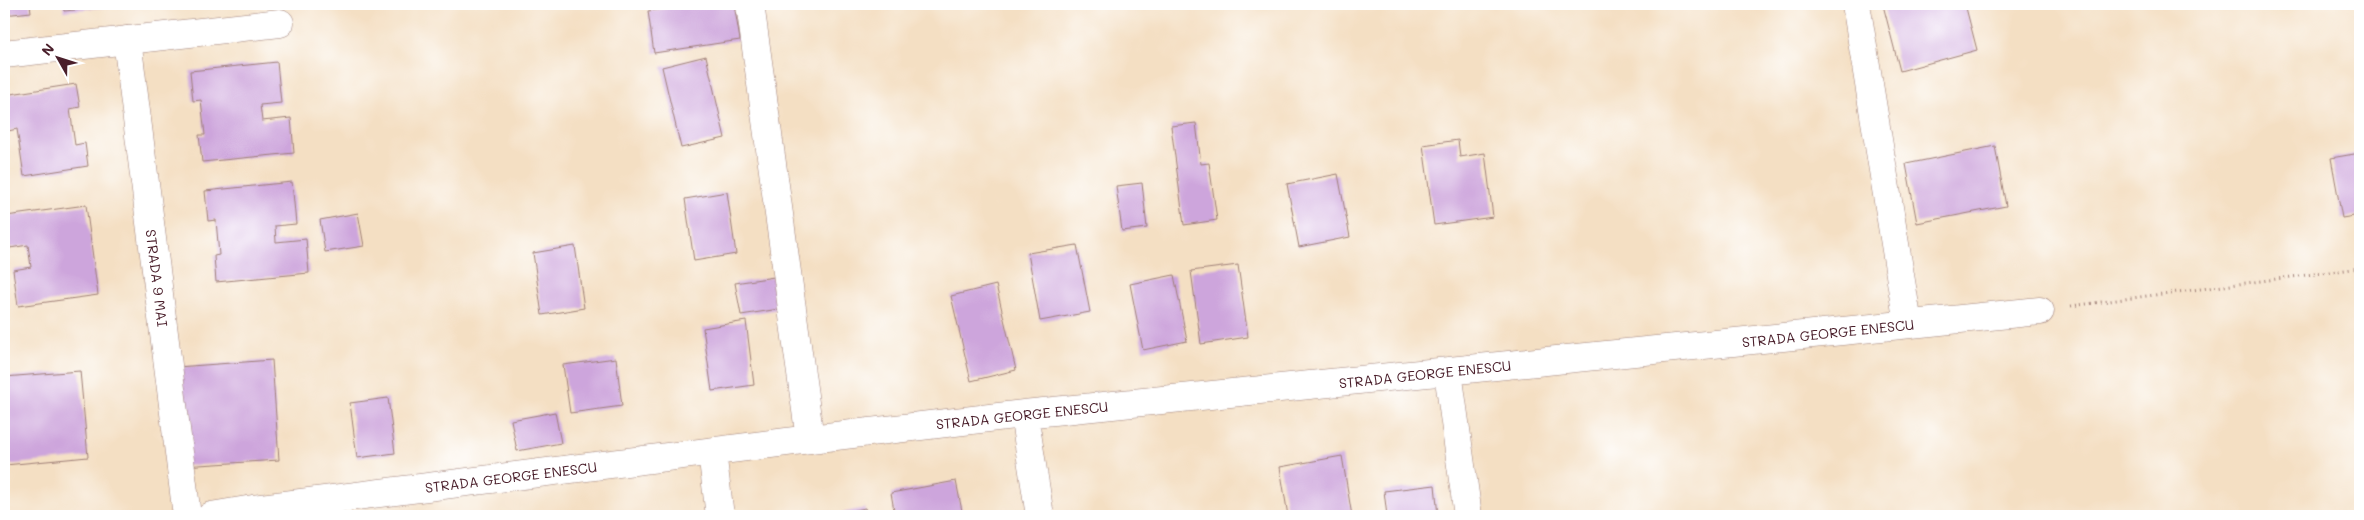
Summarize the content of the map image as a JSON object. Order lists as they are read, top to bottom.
{
  "streets": {
    "street": ["STRADA 9 MAI", "STRADA GEORGE ENESCU"]
  },
  "north": "top left"
}
